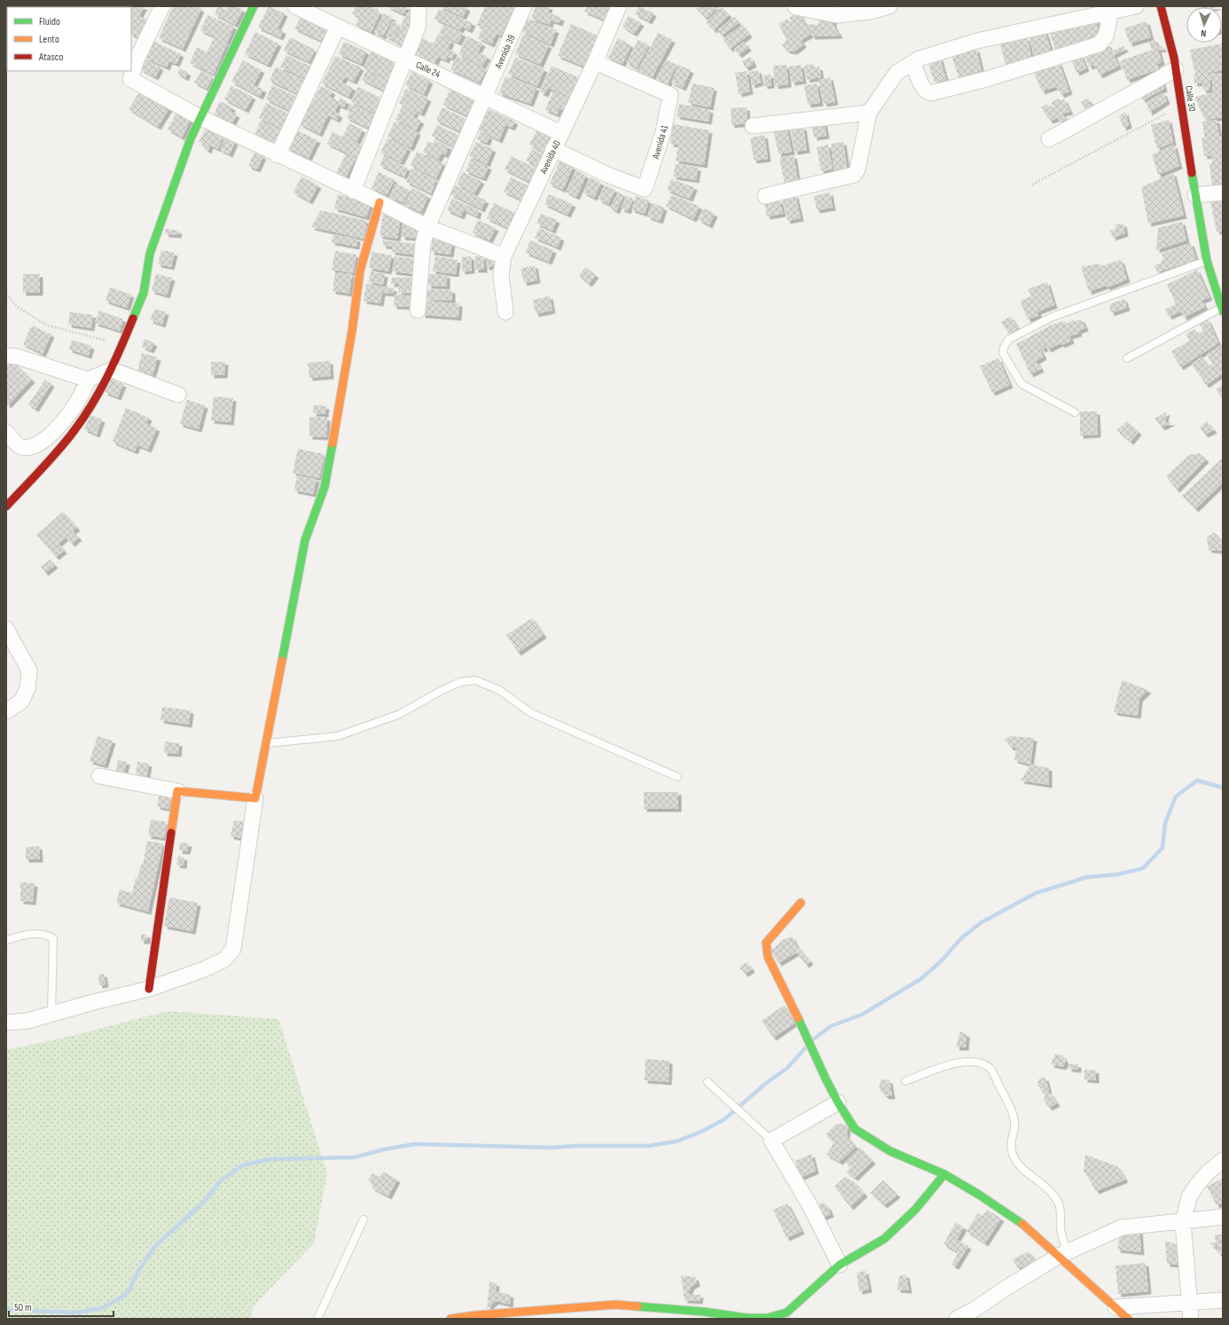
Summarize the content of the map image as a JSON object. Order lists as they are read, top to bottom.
{
  "streets": {
    "street": [
      "Avenida 39",
      "Calle 24",
      "Calle 30",
      "Avenida 41",
      "Avenida 40"
    ]
  },
  "crossings": [
    ["Avenida 39", "Calle 24"],
    ["Calle 24", "Avenida 40"],
    ["Avenida 41", "Avenida 40"]
  ],
  "legend": ["Fluido", "Lento", "Atasco"],
  "scale_bar": "50 m",
  "north": "bottom"
}
